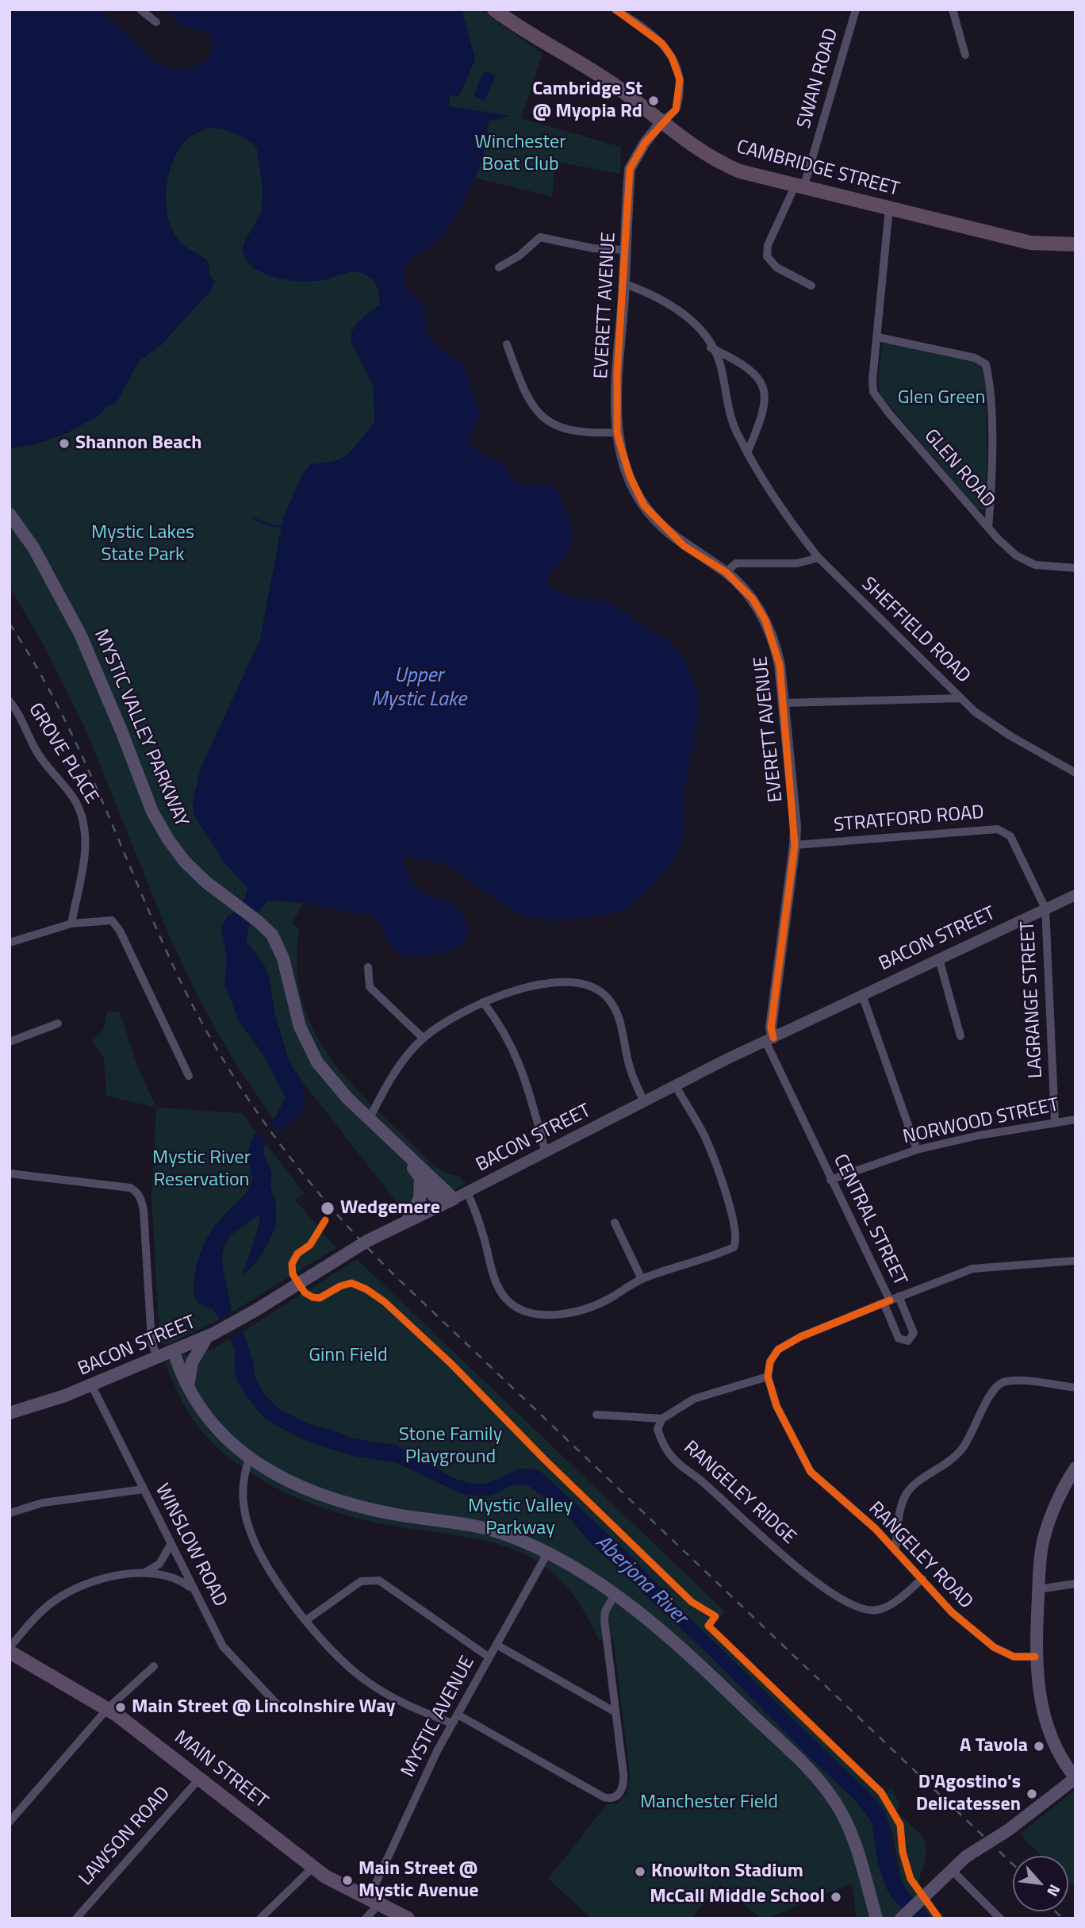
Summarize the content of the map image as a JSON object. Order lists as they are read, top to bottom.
{
  "streets": {
    "highway": ["CAMBRIDGE STREET"],
    "main road": ["MYSTIC VALLEY PARKWAY", "BACON STREET", "MAIN STREET"],
    "street": [
      "SWAN ROAD",
      "EVERETT AVENUE",
      "GLEN ROAD",
      "SHEFFIELD ROAD",
      "GROVE PLACE",
      "STRATFORD ROAD",
      "LAGRANGE STREET",
      "NORWOOD STREET",
      "CENTRAL STREET",
      "RANGELEY RIDGE",
      "WINSLOW ROAD",
      "RANGELEY ROAD",
      "MYSTIC AVENUE",
      "LAWSON ROAD"
    ]
  },
  "crossings": [
    ["SWAN ROAD", "CAMBRIDGE STREET"],
    ["CAMBRIDGE STREET", "EVERETT AVENUE"],
    ["CAMBRIDGE STREET", "GLEN ROAD"],
    ["EVERETT AVENUE", "SHEFFIELD ROAD"],
    ["EVERETT AVENUE", "STRATFORD ROAD"],
    ["EVERETT AVENUE", "BACON STREET"],
    ["EVERETT AVENUE", "CENTRAL STREET"],
    ["MYSTIC VALLEY PARKWAY", "BACON STREET"],
    ["STRATFORD ROAD", "BACON STREET"],
    ["STRATFORD ROAD", "LAGRANGE STREET"],
    ["BACON STREET", "LAGRANGE STREET"],
    ["BACON STREET", "CENTRAL STREET"],
    ["BACON STREET", "WINSLOW ROAD"],
    ["LAGRANGE STREET", "NORWOOD STREET"],
    ["NORWOOD STREET", "CENTRAL STREET"],
    ["RANGELEY RIDGE", "RANGELEY ROAD"],
    ["MYSTIC AVENUE", "MAIN STREET"],
    ["MAIN STREET", "LAWSON ROAD"]
  ],
  "water": ["Upper Mystic Lake", "Aberjona River"],
  "parks": [
    "Winchester Boat Club",
    "Glen Green",
    "Mystic Lakes State Park",
    "Mystic River Reservation",
    "Ginn Field",
    "Stone Family Playground",
    "Mystic Valley Parkway",
    "Manchester Field"
  ],
  "places": [
    "Cambridge St @ Myopia Rd",
    "Shannon Beach",
    "Wedgemere",
    "Main Street @ Lincolnshire Way",
    "A Tavola",
    "D'Agostino's Delicatessen",
    "Knowlton Stadium",
    "Main Street @ Mystic Avenue",
    "McCall Middle School"
  ],
  "north": "bottom right"
}
